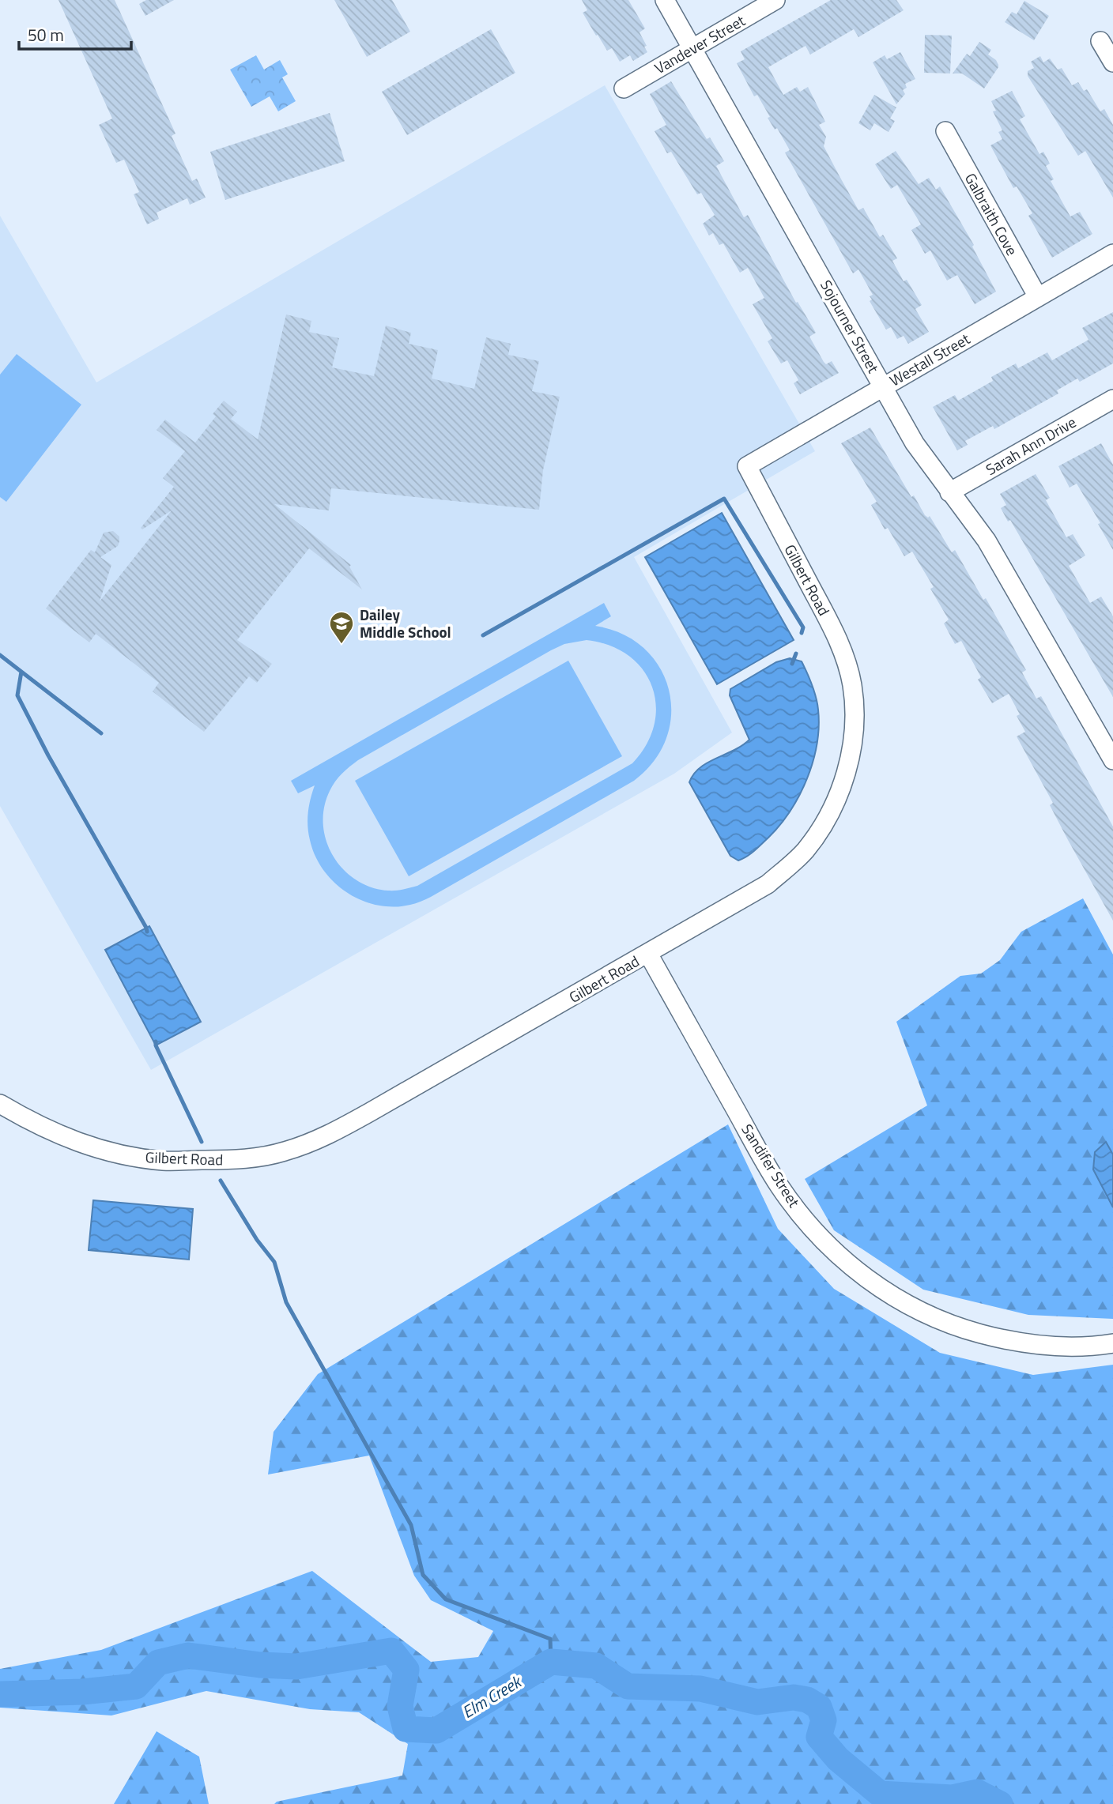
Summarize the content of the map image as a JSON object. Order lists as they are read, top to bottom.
{
  "streets": {
    "street": [
      "Vandever Street",
      "Galbraith Cove",
      "Sojourner Street",
      "Westall Street",
      "Sarah Ann Drive",
      "Gilbert Road",
      "Sandifer Street"
    ]
  },
  "crossings": [
    ["Vandever Street", "Sojourner Street"],
    ["Galbraith Cove", "Westall Street"],
    ["Sojourner Street", "Westall Street"],
    ["Sojourner Street", "Sarah Ann Drive"],
    ["Westall Street", "Gilbert Road"],
    ["Gilbert Road", "Sandifer Street"]
  ],
  "water": ["Elm Creek"],
  "places": {
    "school or university": ["Dailey Middle School"]
  },
  "scale_bar": "50 m"
}
